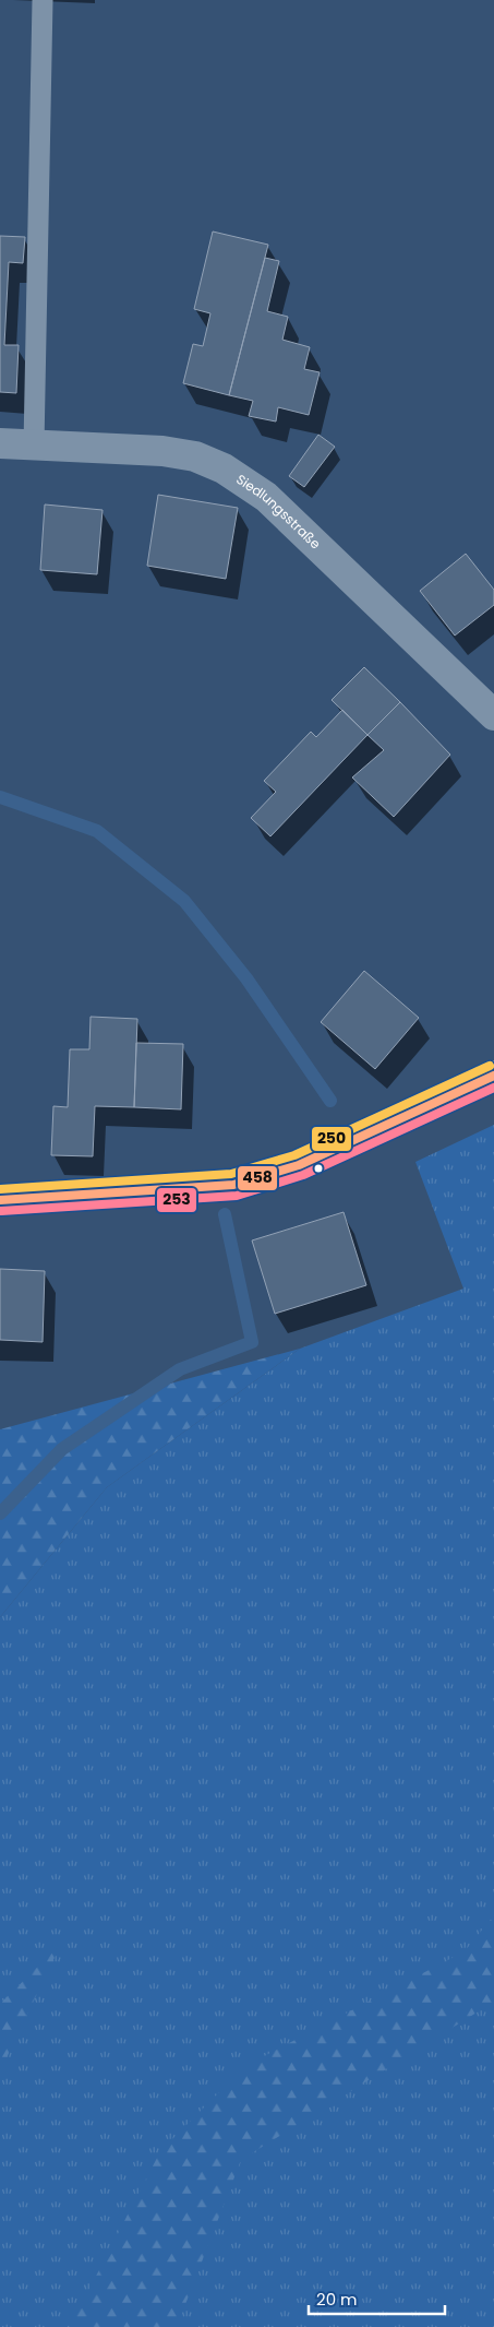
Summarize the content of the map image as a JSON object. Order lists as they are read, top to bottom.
{
  "streets": {
    "street": ["Siedlungsstraße"]
  },
  "lines": ["transit line 250", "transit line 458", "transit line 253"],
  "scale_bar": "20 m"
}
